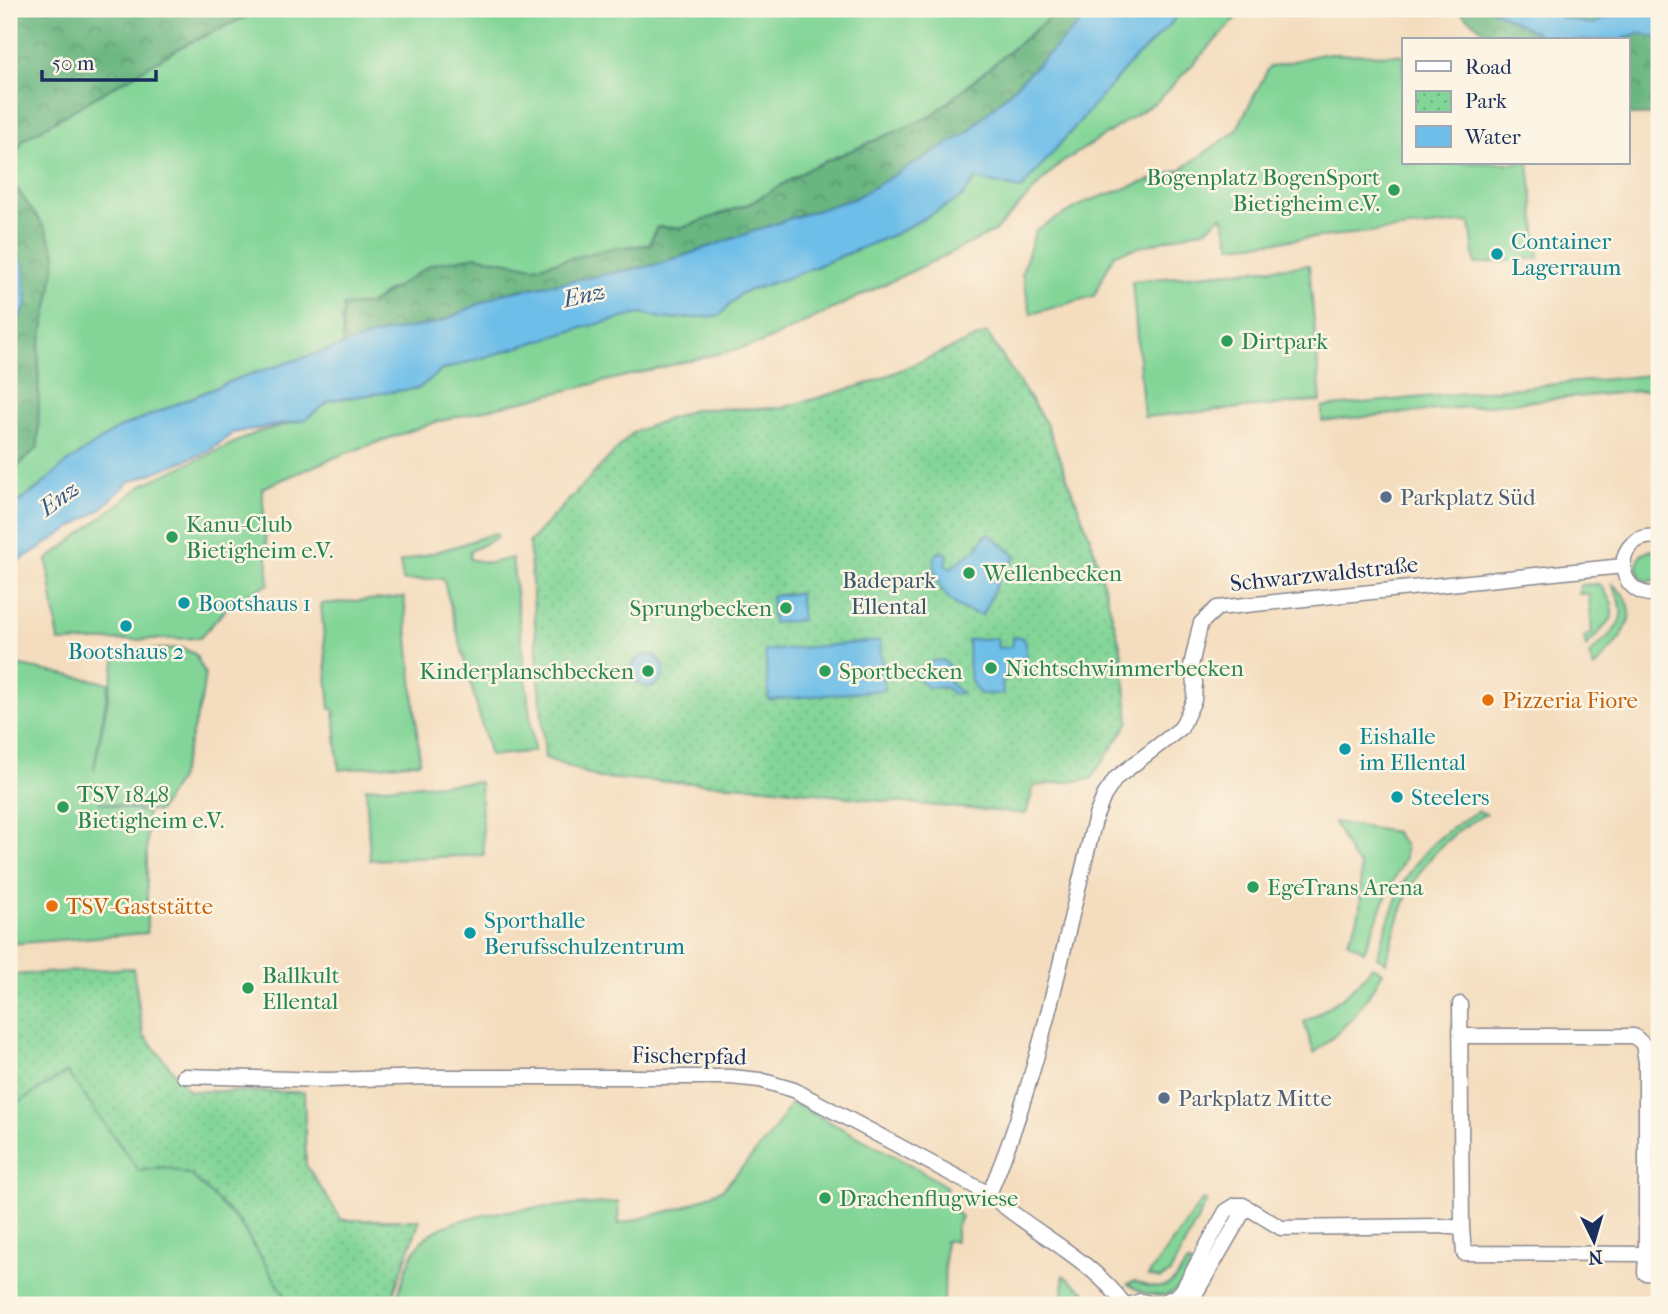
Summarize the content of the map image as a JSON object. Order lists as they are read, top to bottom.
{
  "streets": {
    "street": ["Schwarzwaldstraße", "Fischerpfad"]
  },
  "crossings": [
    ["Schwarzwaldstraße", "Fischerpfad"]
  ],
  "water": ["Enz"],
  "parks": ["Badepark Ellental"],
  "places": [
    "Bogenplatz BogenSport Bietigheim e.V.",
    "Container Lagerraum",
    "Dirtpark",
    "Parkplatz Süd",
    "Kanu-Club Bietigheim e.V.",
    "Wellenbecken",
    "Bootshaus 1",
    "Sprungbecken",
    "Bootshaus 2",
    "Nichtschwimmerbecken",
    "Kinderplanschbecken",
    "Sportbecken",
    "Pizzeria Fiore",
    "Eishalle im Ellental",
    "Steelers",
    "TSV 1848 Bietigheim e.V.",
    "EgeTrans Arena",
    "TSV-Gaststätte",
    "Sporthalle Berufsschulzentrum",
    "Ballkult Ellental",
    "Parkplatz Mitte",
    "Drachenflugwiese"
  ],
  "legend": ["Road", "Park", "Water"],
  "scale_bar": "50 m",
  "north": "bottom"
}
